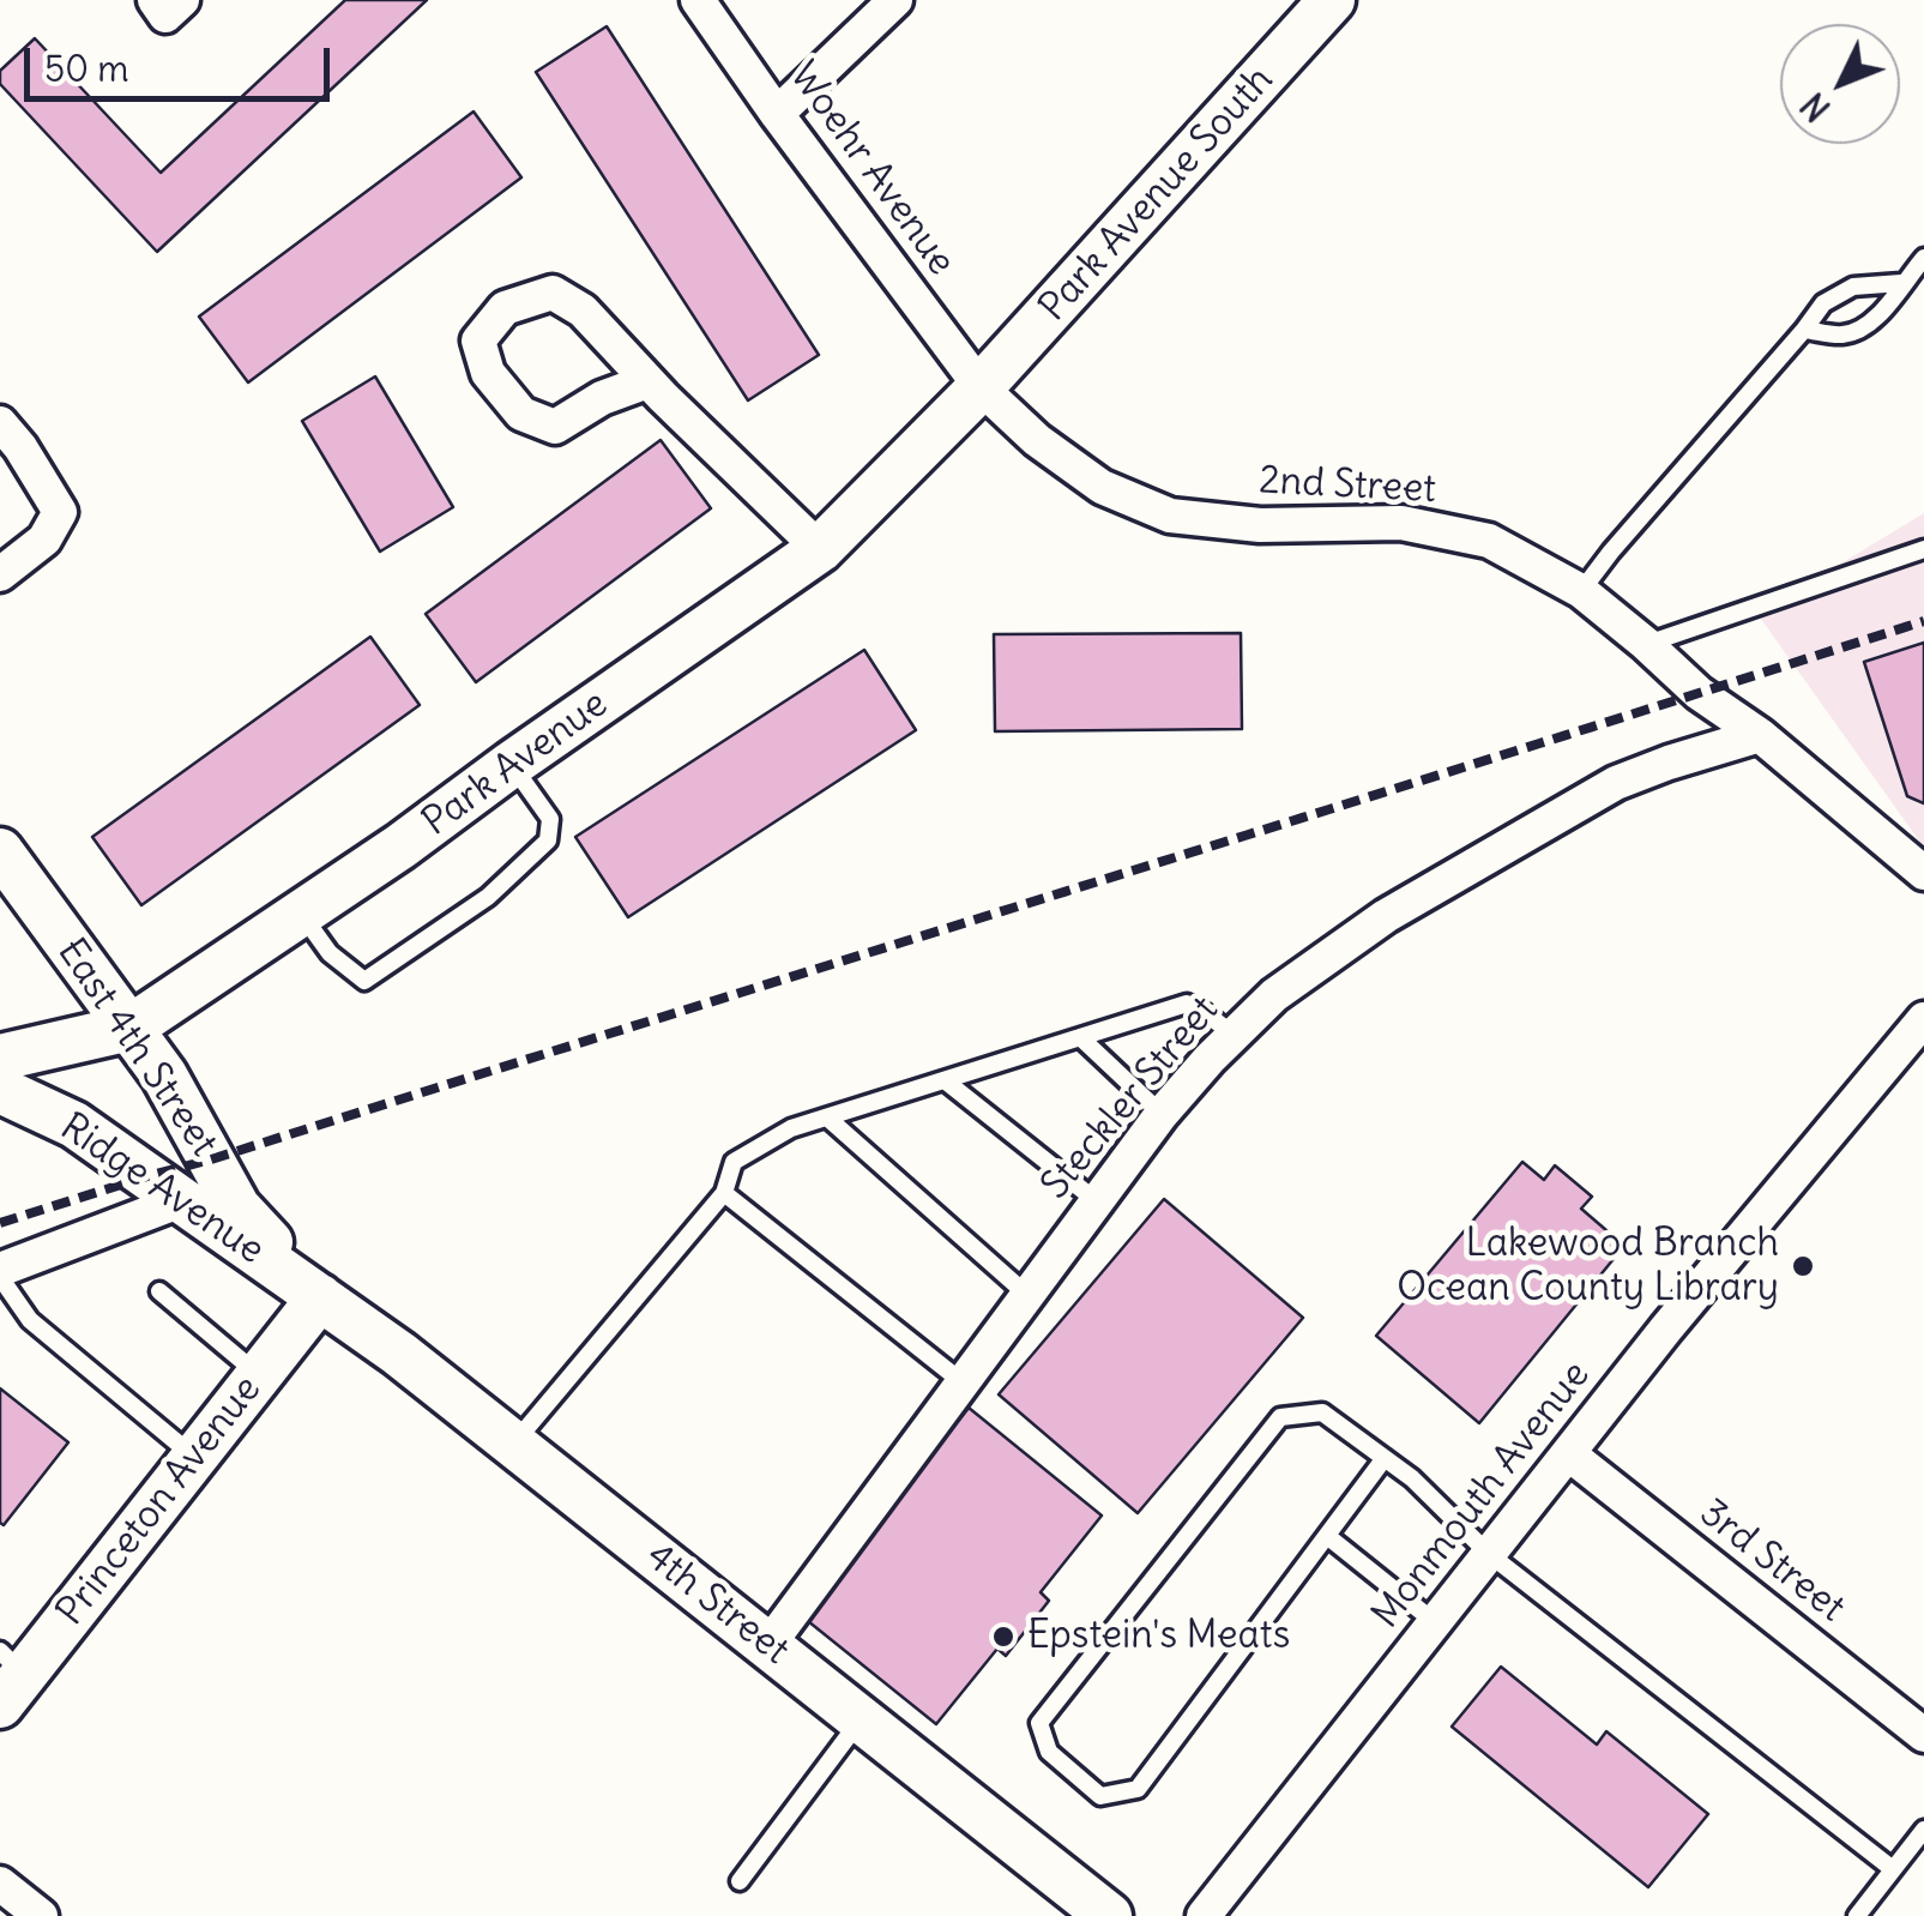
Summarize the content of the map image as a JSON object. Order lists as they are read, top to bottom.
{
  "streets": {
    "street": [
      "Woehr Avenue",
      "Park Avenue South",
      "2nd Street",
      "Park Avenue",
      "East 4th Street",
      "Steckler Street",
      "Ridge Avenue",
      "Monmouth Avenue",
      "Princeton Avenue",
      "3rd Street",
      "4th Street"
    ]
  },
  "crossings": [
    ["Woehr Avenue", "Park Avenue South"],
    ["Woehr Avenue", "2nd Street"],
    ["Woehr Avenue", "Park Avenue"],
    ["Park Avenue South", "2nd Street"],
    ["Park Avenue South", "Park Avenue"],
    ["2nd Street", "Park Avenue"],
    ["2nd Street", "Steckler Street"],
    ["Park Avenue", "East 4th Street"],
    ["East 4th Street", "Ridge Avenue"],
    ["East 4th Street", "Princeton Avenue"],
    ["East 4th Street", "4th Street"],
    ["Steckler Street", "4th Street"],
    ["Ridge Avenue", "Princeton Avenue"],
    ["Ridge Avenue", "4th Street"],
    ["Monmouth Avenue", "3rd Street"],
    ["Princeton Avenue", "4th Street"]
  ],
  "places": ["Lakewood Branch Ocean County Library", "Epstein's Meats"],
  "scale_bar": "50 m",
  "north": "bottom left"
}
